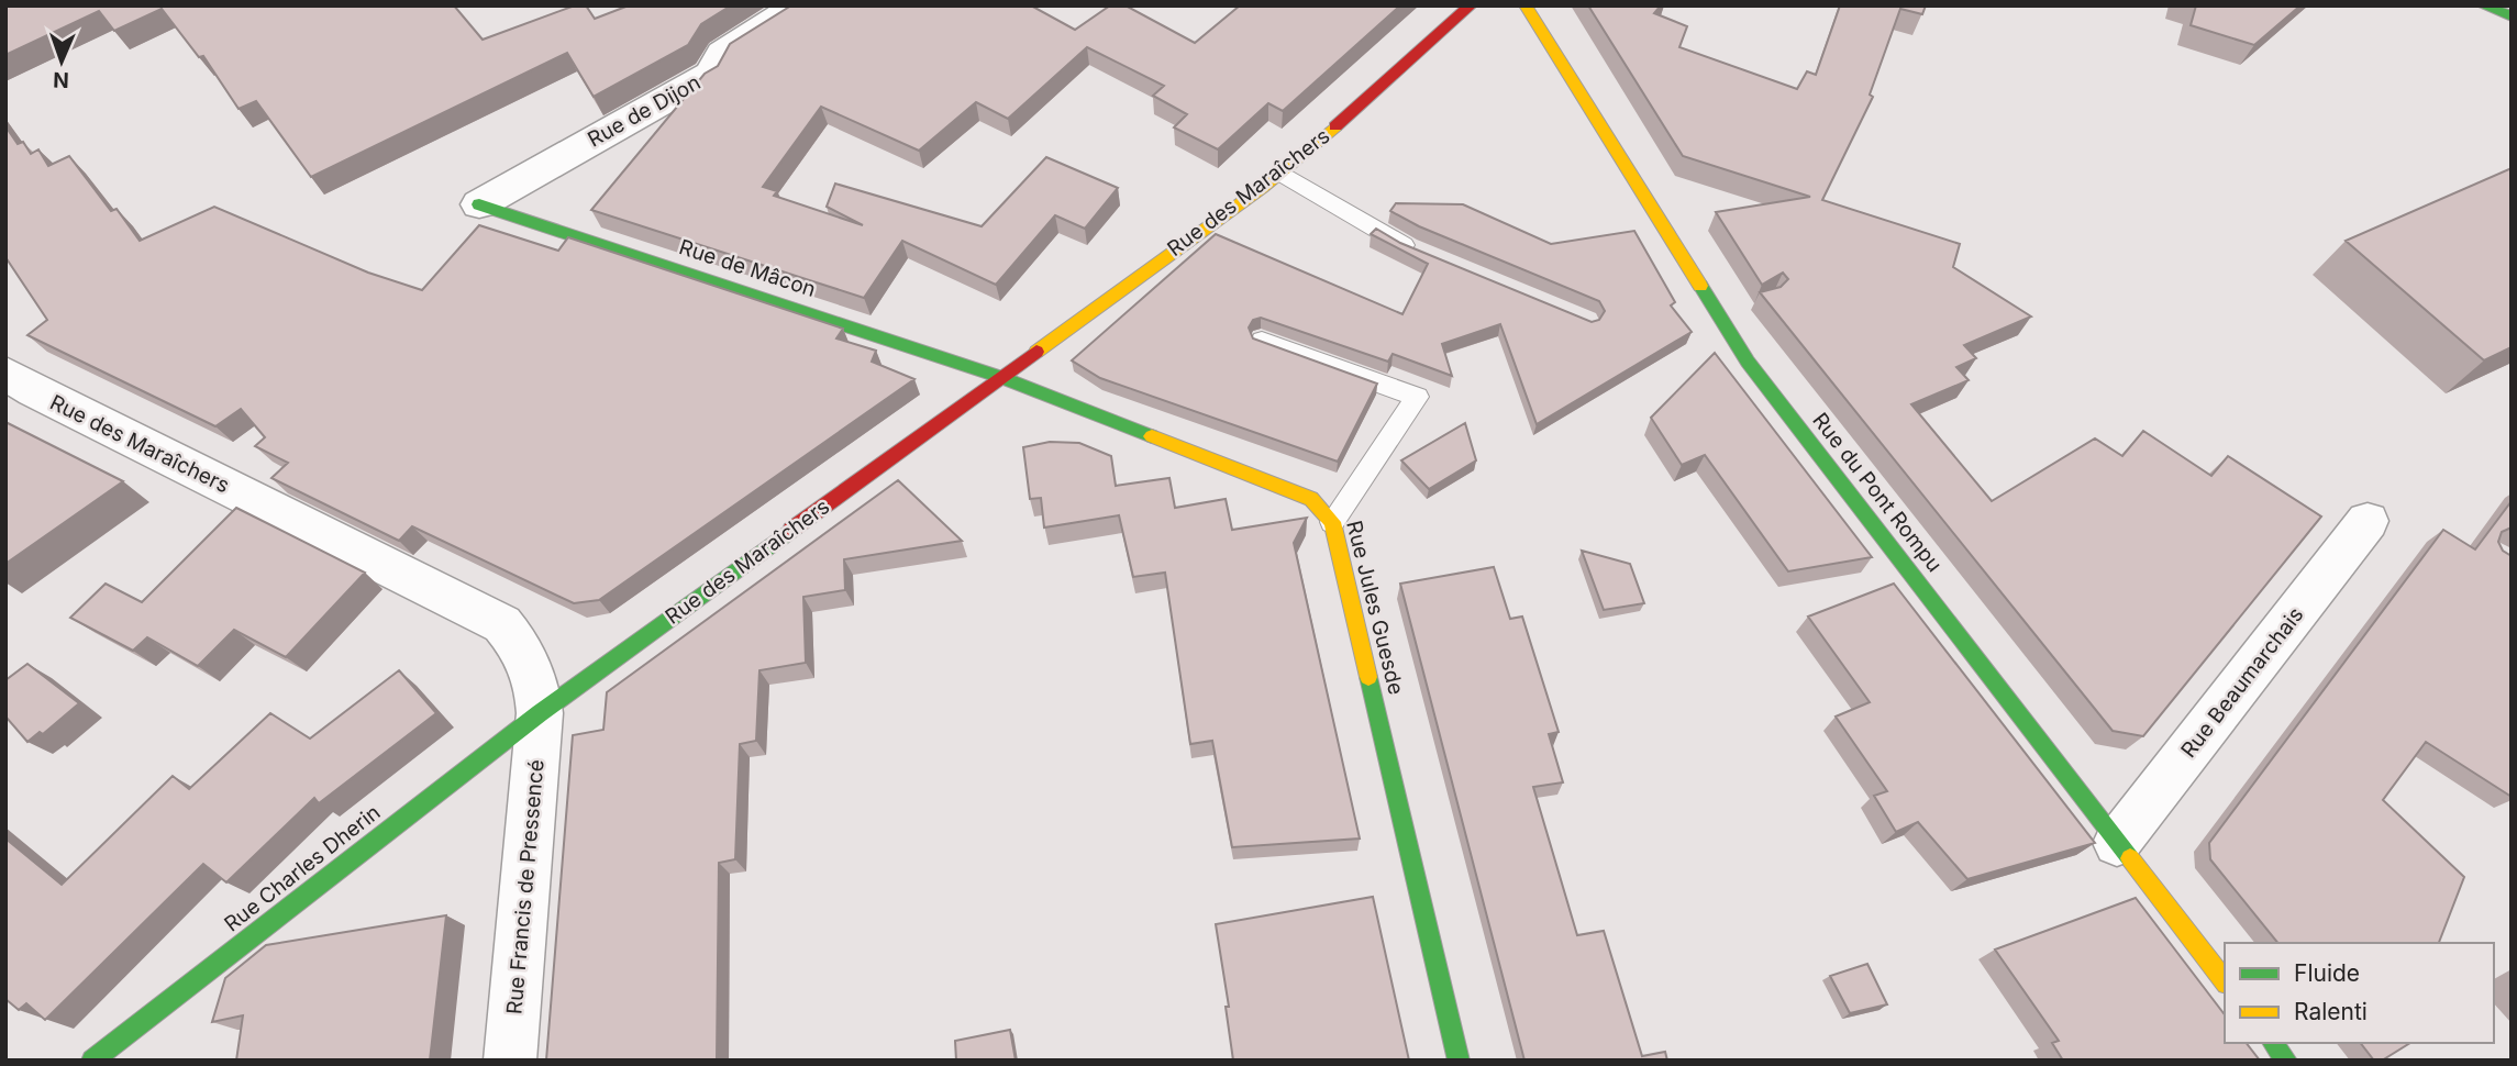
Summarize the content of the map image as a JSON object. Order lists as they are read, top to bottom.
{
  "streets": {
    "street": [
      "Rue de Dijon",
      "Rue des Maraîchers",
      "Rue de Mâcon",
      "Rue du Pont Rompu",
      "Rue Jules Guesde",
      "Rue Beaumarchais",
      "Rue Charles Dherin",
      "Rue Francis de Pressencé"
    ]
  },
  "crossings": [
    ["Rue de Dijon", "Rue de Mâcon"],
    ["Rue des Maraîchers", "Rue de Mâcon"],
    ["Rue des Maraîchers", "Rue Jules Guesde"],
    ["Rue des Maraîchers", "Rue Charles Dherin"],
    ["Rue des Maraîchers", "Rue Francis de Pressencé"],
    ["Rue de Mâcon", "Rue Jules Guesde"],
    ["Rue du Pont Rompu", "Rue Beaumarchais"],
    ["Rue Charles Dherin", "Rue Francis de Pressencé"]
  ],
  "legend": ["Fluide", "Ralenti"],
  "north": "bottom"
}
